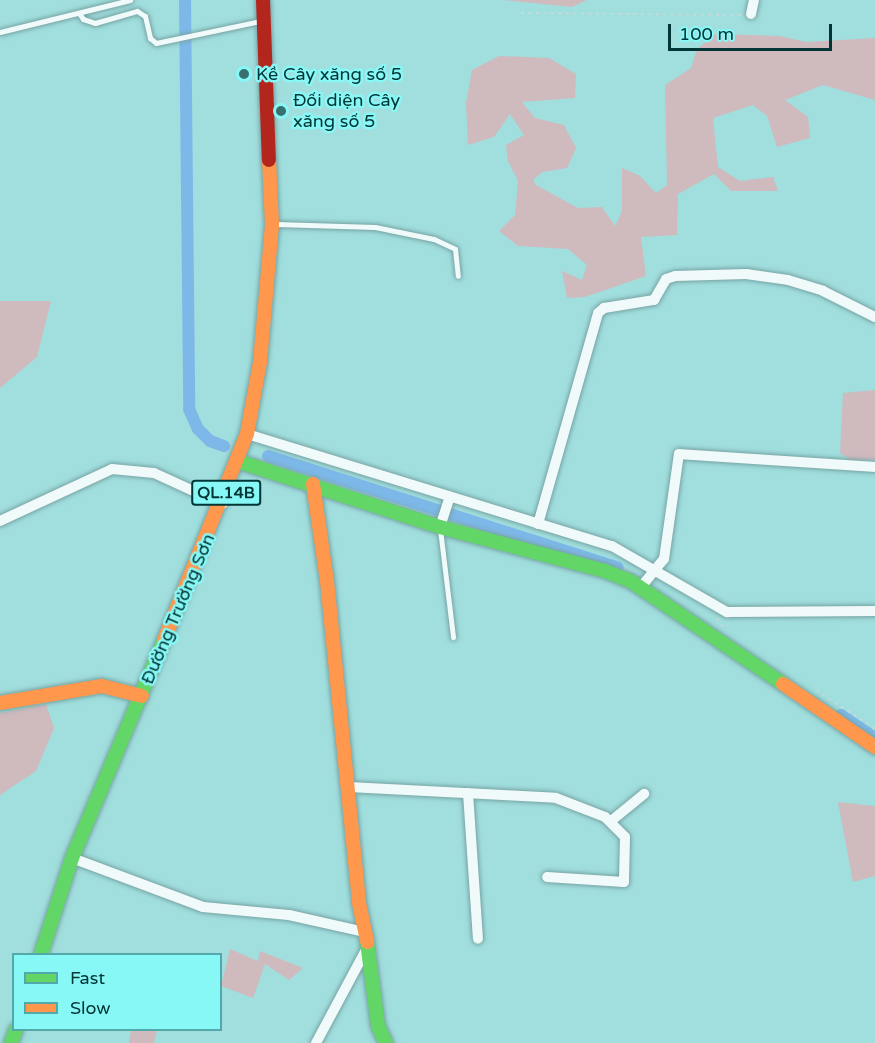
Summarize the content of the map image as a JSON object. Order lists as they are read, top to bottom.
{
  "streets": {
    "main road": ["QL.14B", "Đường Trường Sơn"]
  },
  "places": ["Kề Cây xăng số 5", "Đối diện Cây xăng số 5"],
  "legend": ["Fast", "Slow"],
  "scale_bar": "100 m"
}
